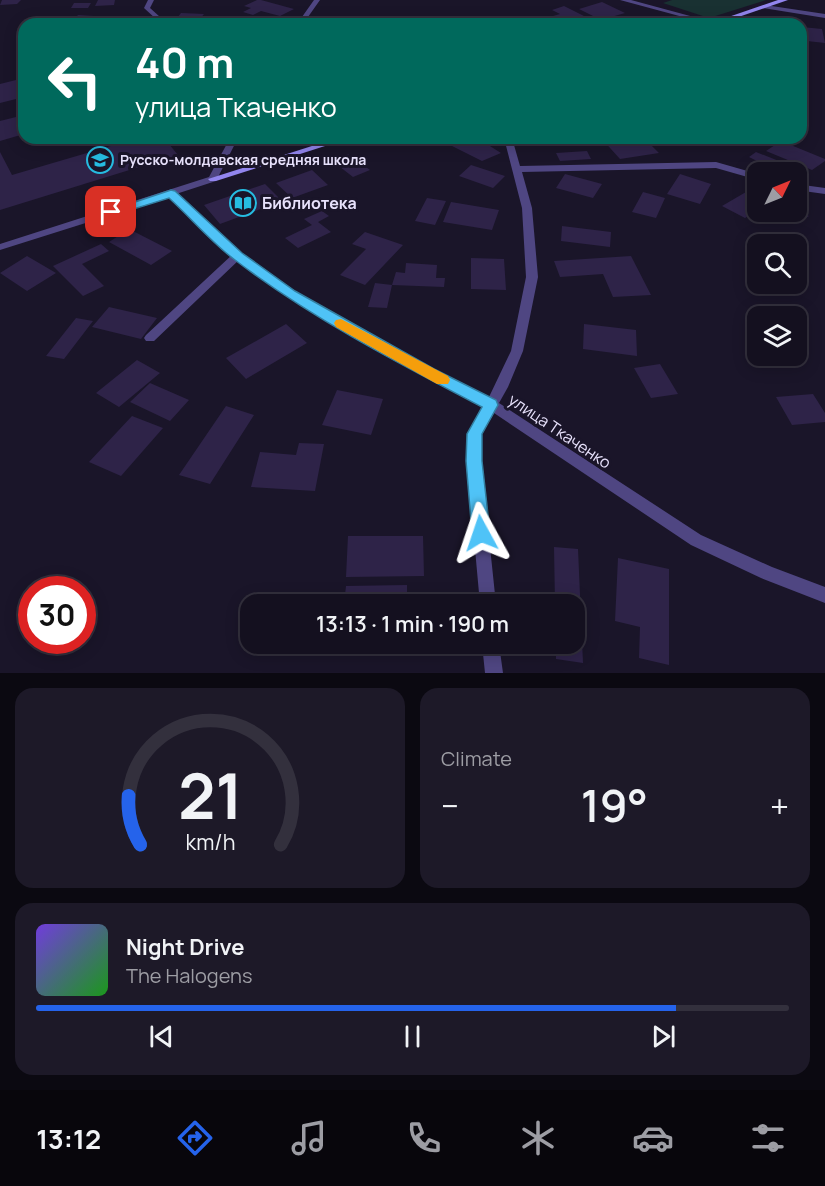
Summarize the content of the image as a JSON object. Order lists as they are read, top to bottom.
{
  "streets": {
    "street": ["улица Ткаченко"]
  },
  "places": {
    "school or university": ["Русско-молдавская средняя школа"],
    "library": ["Библиотека"]
  },
  "north": "top right",
  "page": {
    "turn": ["40 m", "улица Ткаченко"],
    "limit": "30",
    "trip": "13:13 · 1 min · 190 m",
    "tile": "Climate",
    "heat": ["−", "19°", "+"],
    "song": ["Night Drive", "The Halogens"],
    "tabs": "13:12",
    "gauge": ["21", "km/h"]
  }
}
